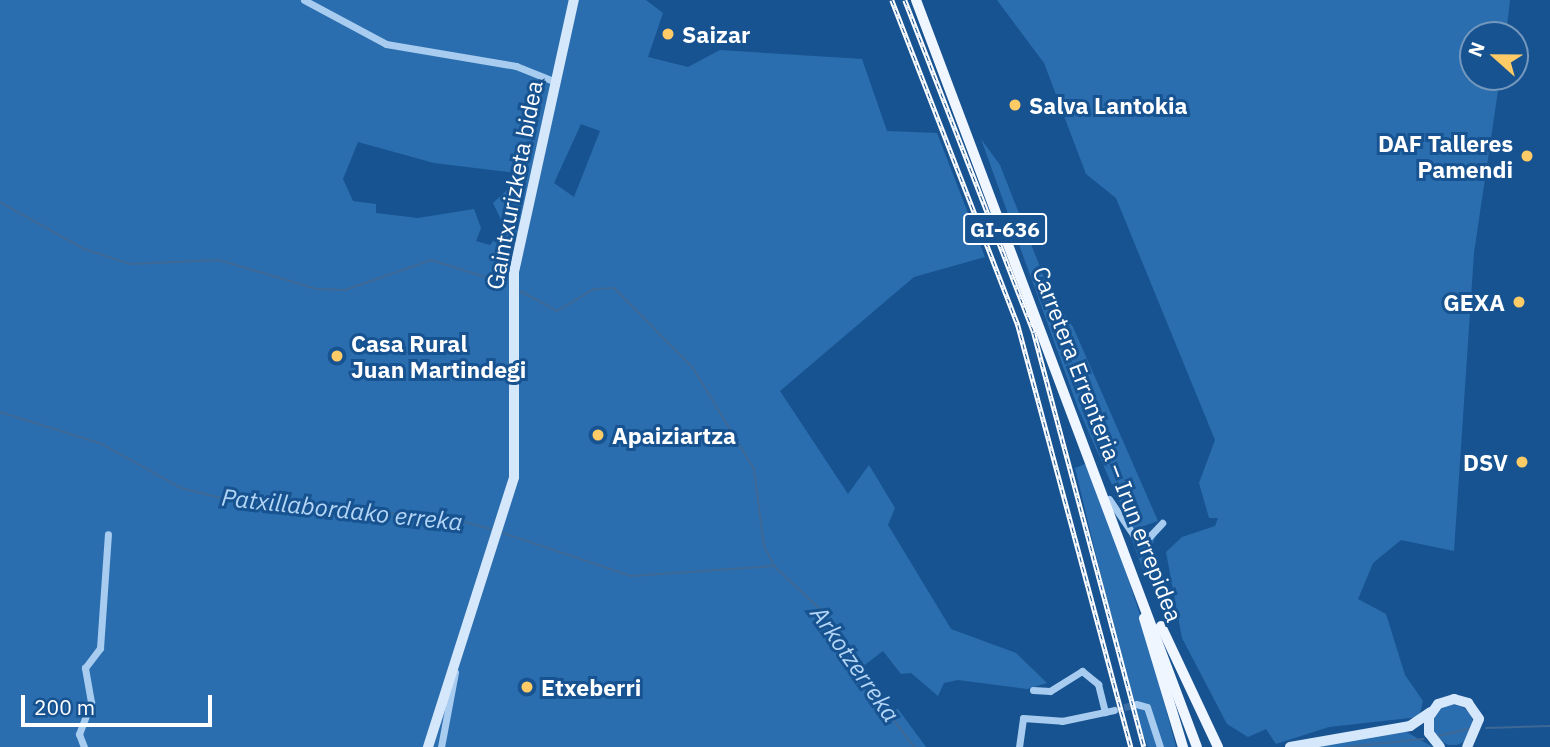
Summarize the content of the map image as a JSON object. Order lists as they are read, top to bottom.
{
  "streets": {
    "main road": ["Gaintxurizketa bidea", "GI-636", "Carretera Errenteria – Irun errepidea"]
  },
  "water": ["Patxillabordako erreka", "Arkotzerreka"],
  "places": [
    "Saizar",
    "Salva Lantokia",
    "DAF Talleres Pamendi",
    "GEXA",
    "Casa Rural Juan Martindegi",
    "Apaiziartza",
    "DSV",
    "Etxeberri"
  ],
  "scale_bar": "200 m",
  "north": "left"
}
